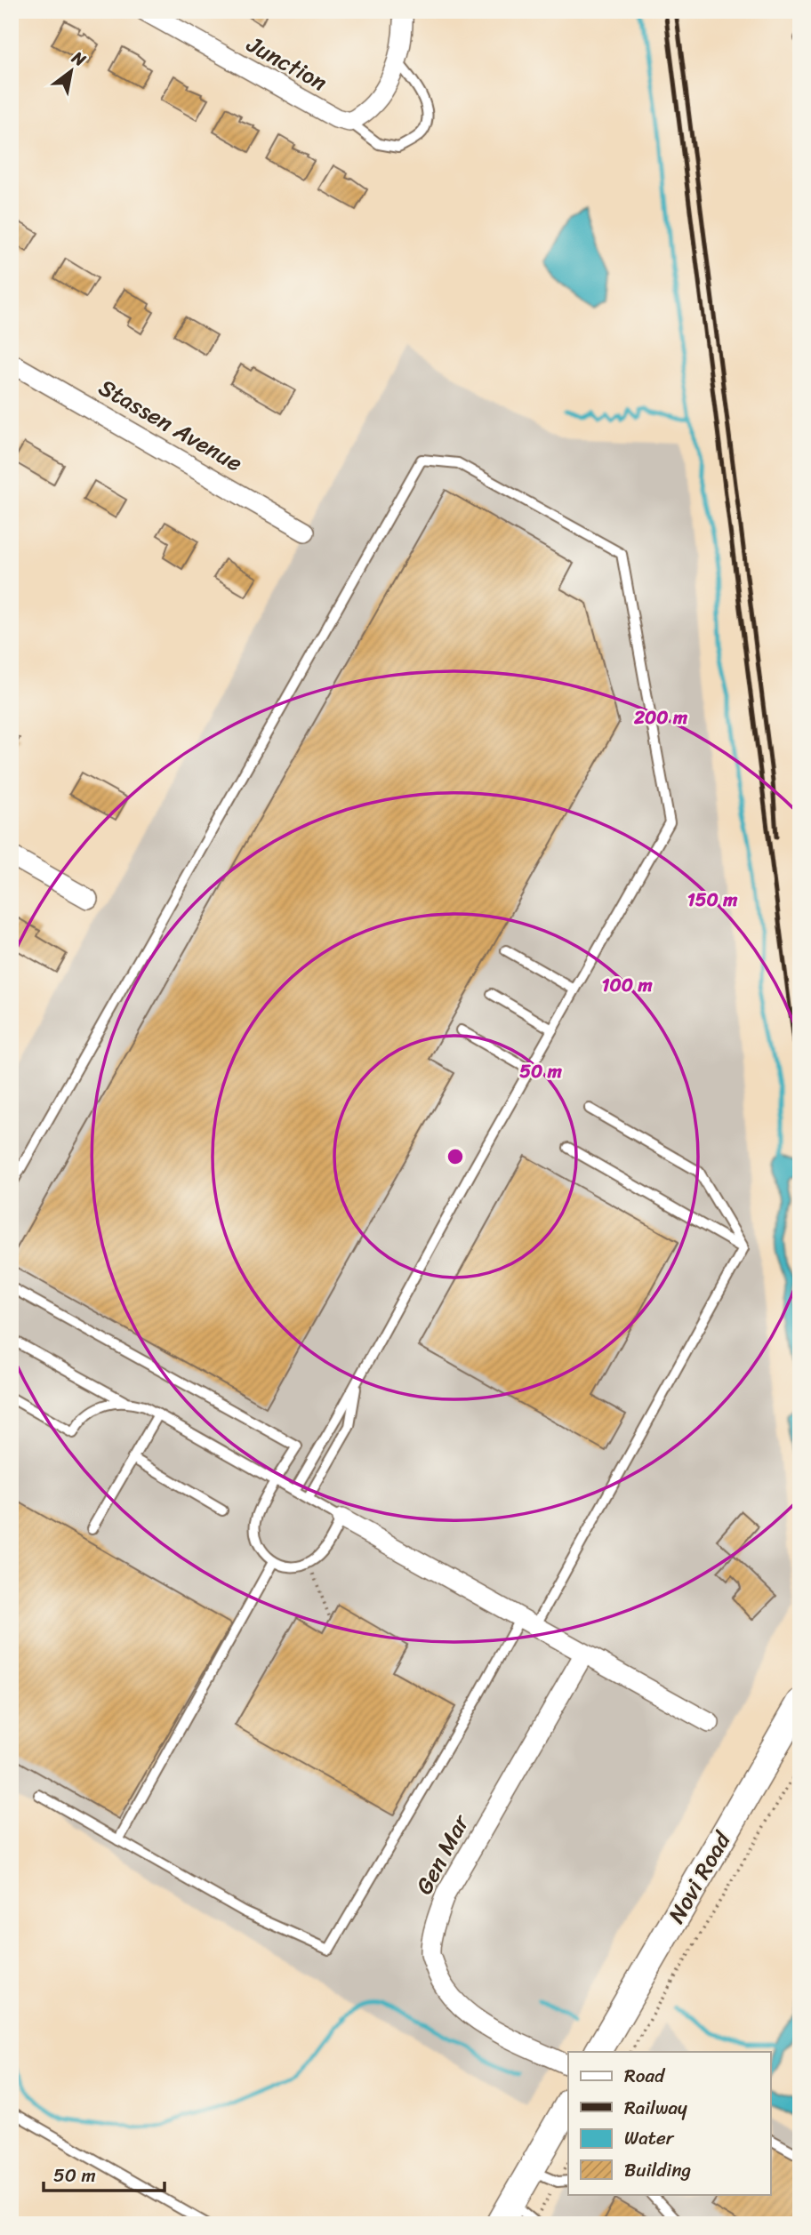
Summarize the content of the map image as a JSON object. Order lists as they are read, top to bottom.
{
  "streets": {
    "main road": ["Novi Road"],
    "street": ["Junction", "Stassen Avenue", "Gen Mar"]
  },
  "legend": [
    "Road",
    "Railway",
    "Water",
    "Building"
  ],
  "scale_bar": "50 m",
  "north": "top right",
  "rings": [
    "200 m",
    "150 m",
    "100 m",
    "50 m"
  ]
}
